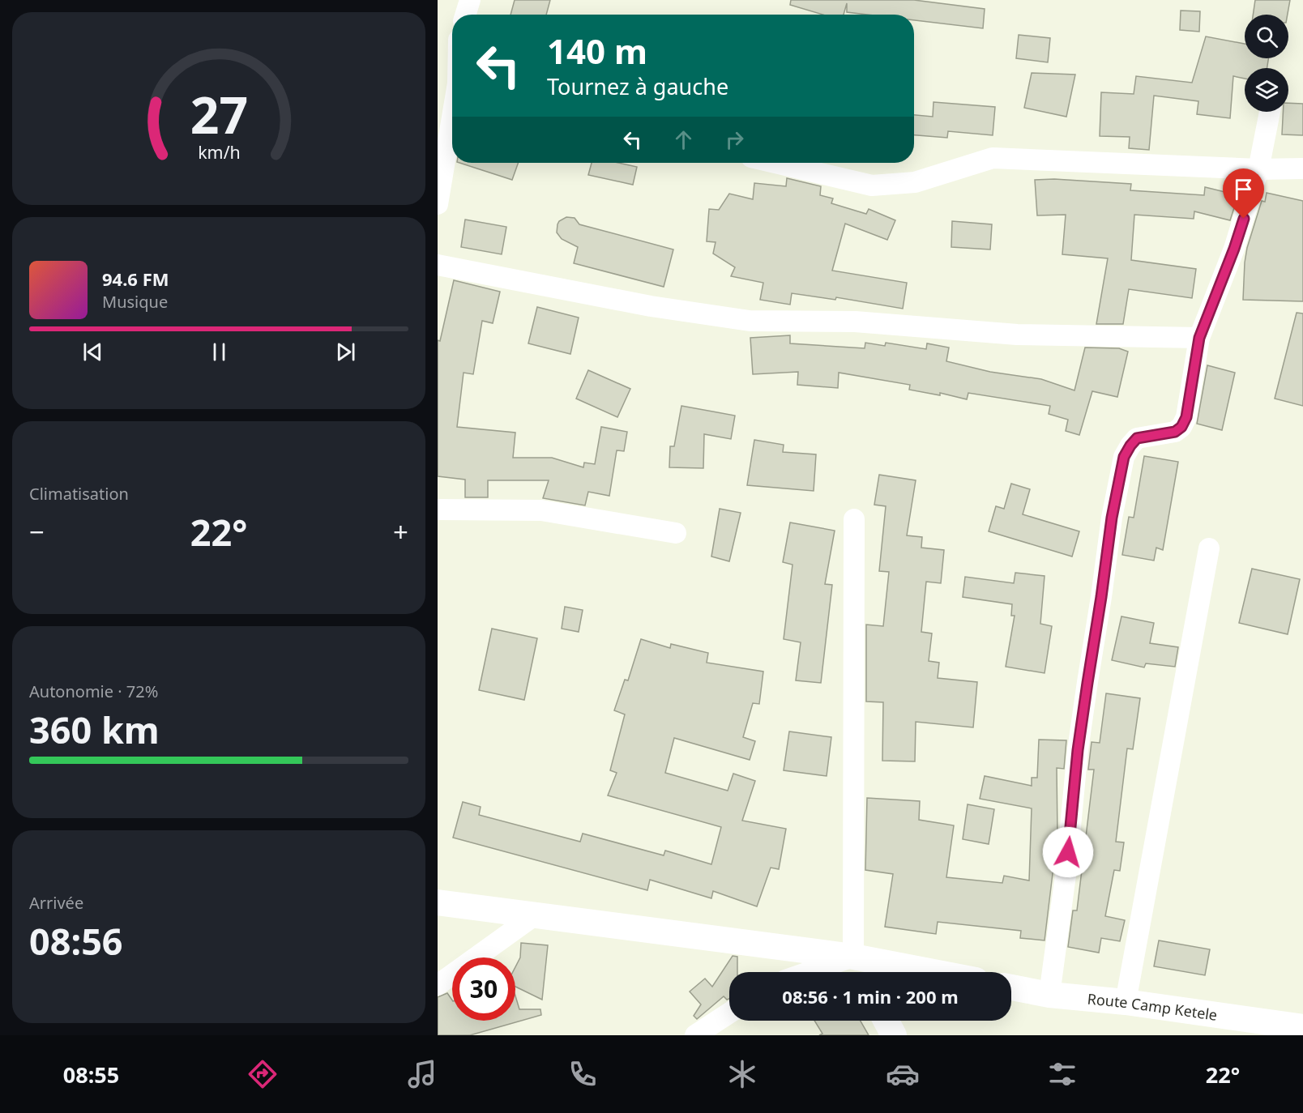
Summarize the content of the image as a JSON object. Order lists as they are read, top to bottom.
{
  "streets": {
    "street": ["Route Camp Ketele"]
  },
  "page": {
    "turn": ["140 m", "Tournez à gauche"],
    "song": ["94.6 FM", "Musique"],
    "tile": [
      "Climatisation",
      ["Autonomie · 72%", "360 km"],
      ["Arrivée", "08:56"]
    ],
    "heat": ["−", "22°", "+"],
    "limit": "30",
    "trip": "08:56 · 1 min · 200 m",
    "tabs": ["08:55", "22°"],
    "gauge": ["27", "km/h"]
  }
}
